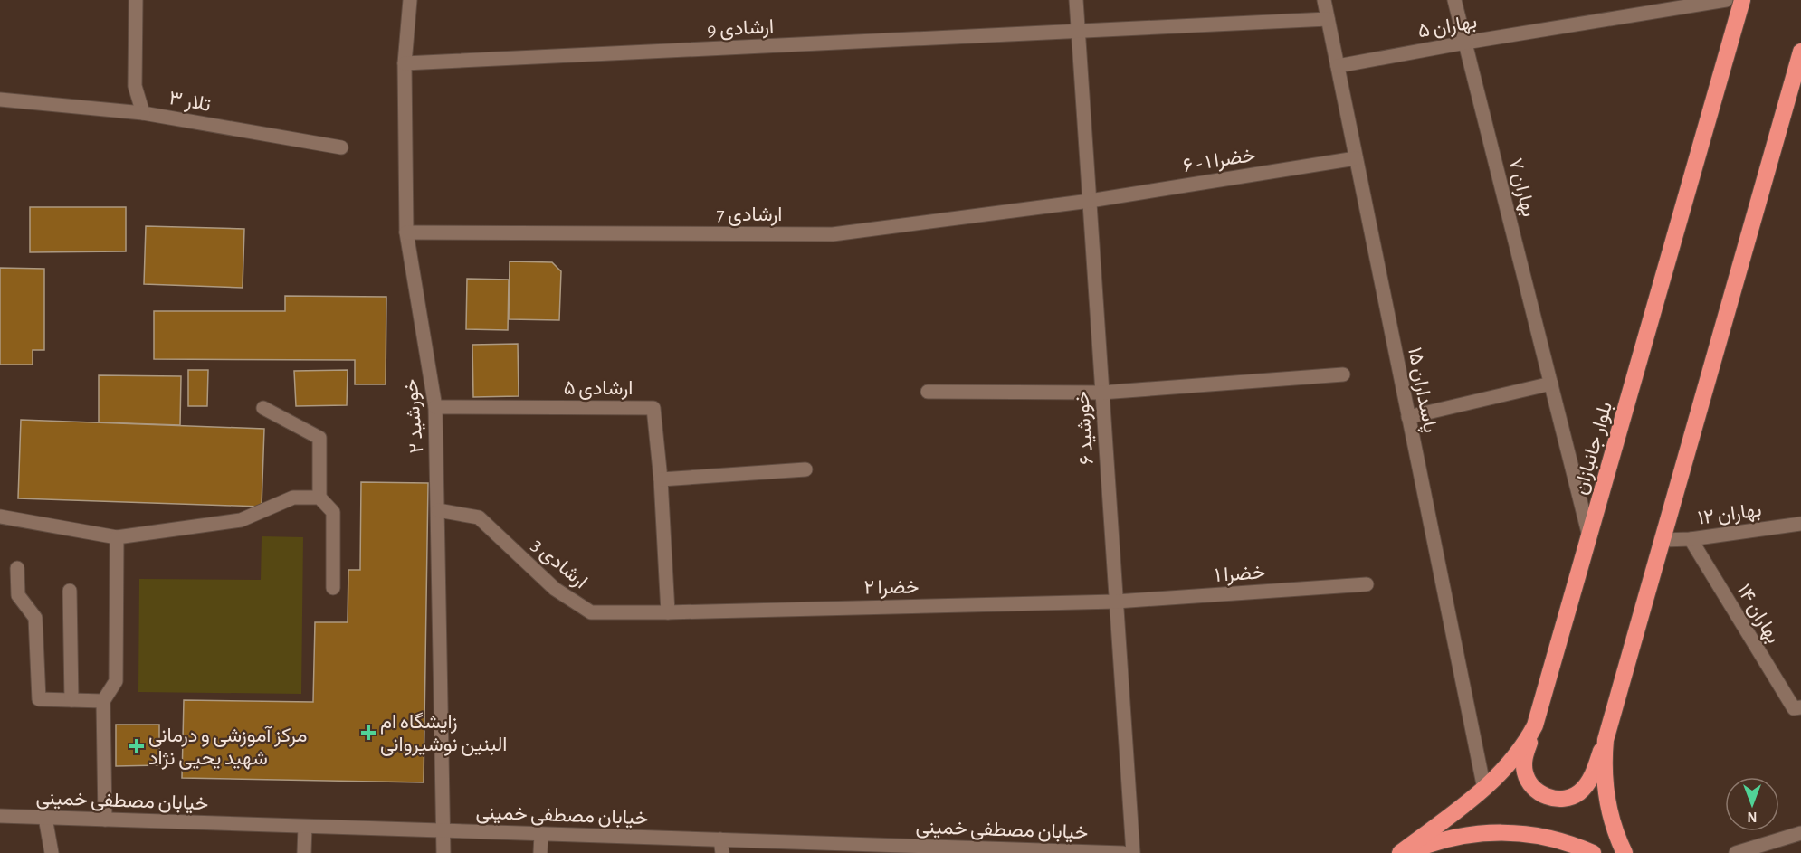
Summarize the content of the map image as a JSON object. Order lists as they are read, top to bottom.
{
  "streets": {
    "highway": ["بلوار جانبازان"],
    "street": [
      "بهاران ۵",
      "ارشادی 9",
      "تلار ۳",
      "خضرا ۱ - ۶",
      "بهاران ۷",
      "ارشادی 7",
      "ارشادی ۵",
      "پاسداران ۱۵",
      "خورشید ۲",
      "خورشید ۶",
      "بهاران ۱۲",
      "ارشادی 3",
      "خضرا ۱",
      "خضرا ۲",
      "بهاران ۱۴",
      "خیابان مصطفی خمینی"
    ]
  },
  "crossings": [
    ["بهاران ۵", "بهاران ۷"],
    ["بهاران ۵", "پاسداران ۱۵"],
    ["ارشادی 9", "پاسداران ۱۵"],
    ["ارشادی 9", "خورشید ۲"],
    ["ارشادی 9", "خورشید ۶"],
    ["خضرا ۱ - ۶", "ارشادی 7"],
    ["خضرا ۱ - ۶", "پاسداران ۱۵"],
    ["خضرا ۱ - ۶", "خورشید ۶"],
    ["بهاران ۷", "بلوار جانبازان"],
    ["ارشادی 7", "خورشید ۲"],
    ["ارشادی 7", "خورشید ۶"],
    ["ارشادی ۵", "خورشید ۲"],
    ["ارشادی ۵", "ارشادی 3"],
    ["ارشادی ۵", "خضرا ۲"],
    ["پاسداران ۱۵", "بلوار جانبازان"],
    ["خورشید ۲", "ارشادی 3"],
    ["خورشید ۲", "خیابان مصطفی خمینی"],
    ["خورشید ۶", "خضرا ۱"],
    ["خورشید ۶", "خضرا ۲"],
    ["بهاران ۱۲", "بهاران ۱۴"],
    ["ارشادی 3", "خضرا ۲"],
    ["خضرا ۱", "خضرا ۲"]
  ],
  "places": {
    "health": ["زایشگاه ام البنین نوشیروانی", "مرکز آموزشی و درمانی شهید یحیی نژاد"]
  },
  "north": "bottom"
}
